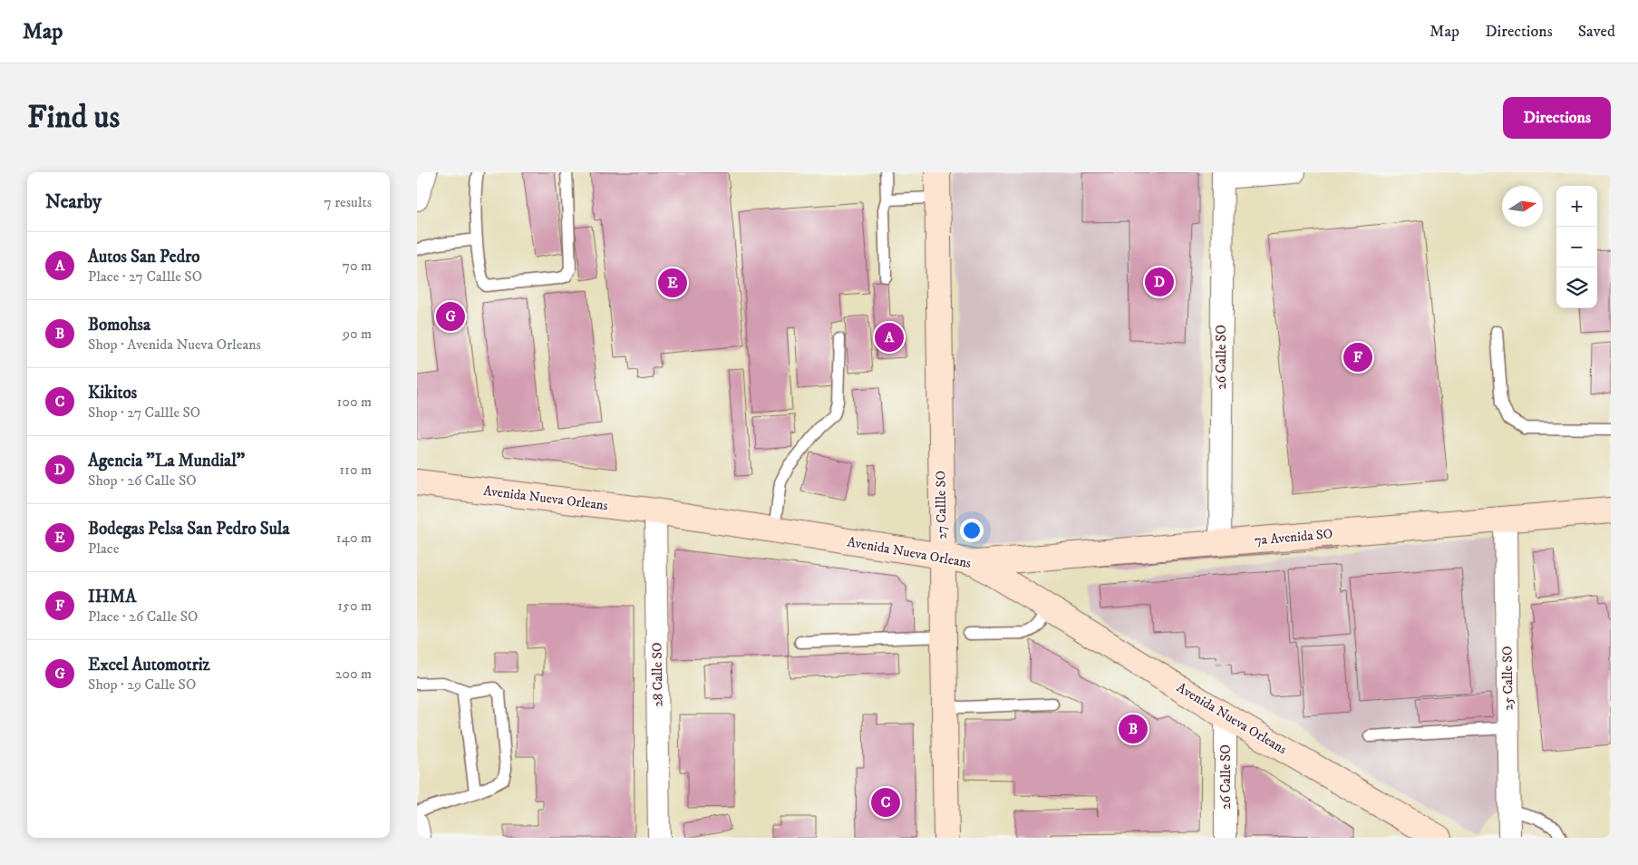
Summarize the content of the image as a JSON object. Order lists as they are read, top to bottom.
{
  "streets": {
    "street": [
      "26 Calle SO",
      "Avenida Nueva Orleans",
      "27 Callle SO",
      "7a Avenida SO",
      "28 Calle SO",
      "25 Calle SO"
    ]
  },
  "crossings": [
    ["26 Calle SO", "Avenida Nueva Orleans"],
    ["26 Calle SO", "7a Avenida SO"],
    ["Avenida Nueva Orleans", "27 Callle SO"],
    ["Avenida Nueva Orleans", "7a Avenida SO"],
    ["Avenida Nueva Orleans", "28 Calle SO"],
    ["7a Avenida SO", "25 Calle SO"]
  ],
  "north": "right",
  "page": {
    "header": "Map",
    "nav": ["Map", "Directions", "Saved"],
    "buttons": "Directions",
    "title": "Find us",
    "heading": ["Nearby", "7 results"],
    "map_buttons": ["+", "−"],
    "list": [
      {
        "mark": "A",
        "name": "Autos San Pedro",
        "note": "Place · 27 Callle SO",
        "value": "70 m"
      },
      {
        "mark": "B",
        "name": "Bomohsa",
        "note": "Shop · Avenida Nueva Orleans",
        "value": "90 m"
      },
      {
        "mark": "C",
        "name": "Kikitos",
        "note": "Shop · 27 Callle SO",
        "value": "100 m"
      },
      {
        "mark": "D",
        "name": "Agencia \"La Mundial\"",
        "note": "Shop · 26 Calle SO",
        "value": "110 m"
      },
      {
        "mark": "E",
        "name": "Bodegas Pelsa San Pedro Sula",
        "note": "Place",
        "value": "140 m"
      },
      {
        "mark": "F",
        "name": "IHMA",
        "note": "Place · 26 Calle SO",
        "value": "150 m"
      },
      {
        "mark": "G",
        "name": "Excel Automotriz",
        "note": "Shop · 29 Calle SO",
        "value": "200 m"
      }
    ],
    "pins": [
      "D",
      "E",
      "G",
      "A",
      "F",
      "B",
      "C"
    ]
  }
}
